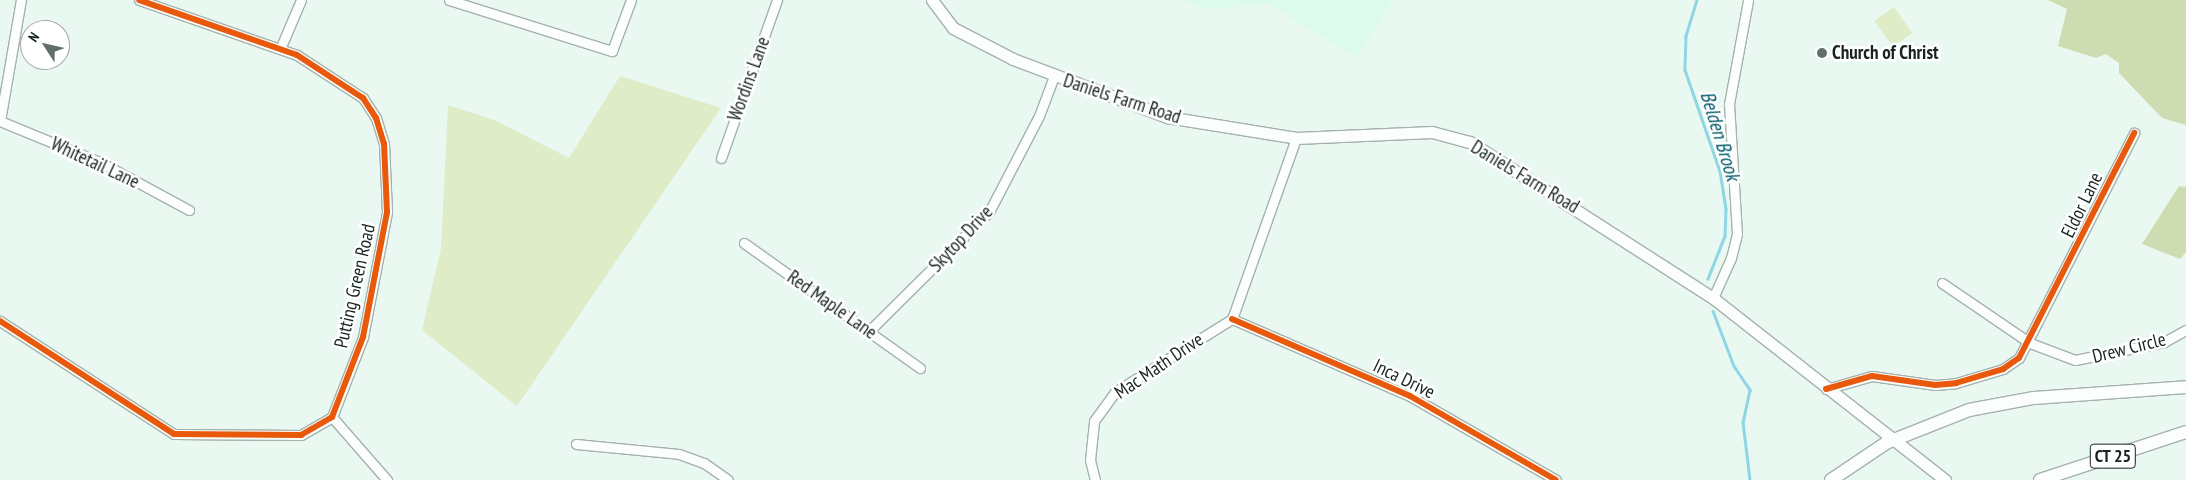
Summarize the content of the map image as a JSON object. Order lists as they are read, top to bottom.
{
  "streets": {
    "highway": ["CT 25"],
    "main road": ["Daniels Farm Road"],
    "street": [
      "Wordins Lane",
      "Whitetail Lane",
      "Eldor Lane",
      "Skytop Drive",
      "Putting Green Road",
      "Red Maple Lane",
      "Drew Circle",
      "Mac Math Drive",
      "Inca Drive"
    ]
  },
  "crossings": [
    ["Daniels Farm Road", "Eldor Lane"],
    ["Daniels Farm Road", "Skytop Drive"],
    ["Eldor Lane", "Drew Circle"],
    ["Skytop Drive", "Red Maple Lane"],
    ["Mac Math Drive", "Inca Drive"]
  ],
  "water": ["Belden Brook"],
  "places": ["Church of Christ"],
  "north": "top left"
}
